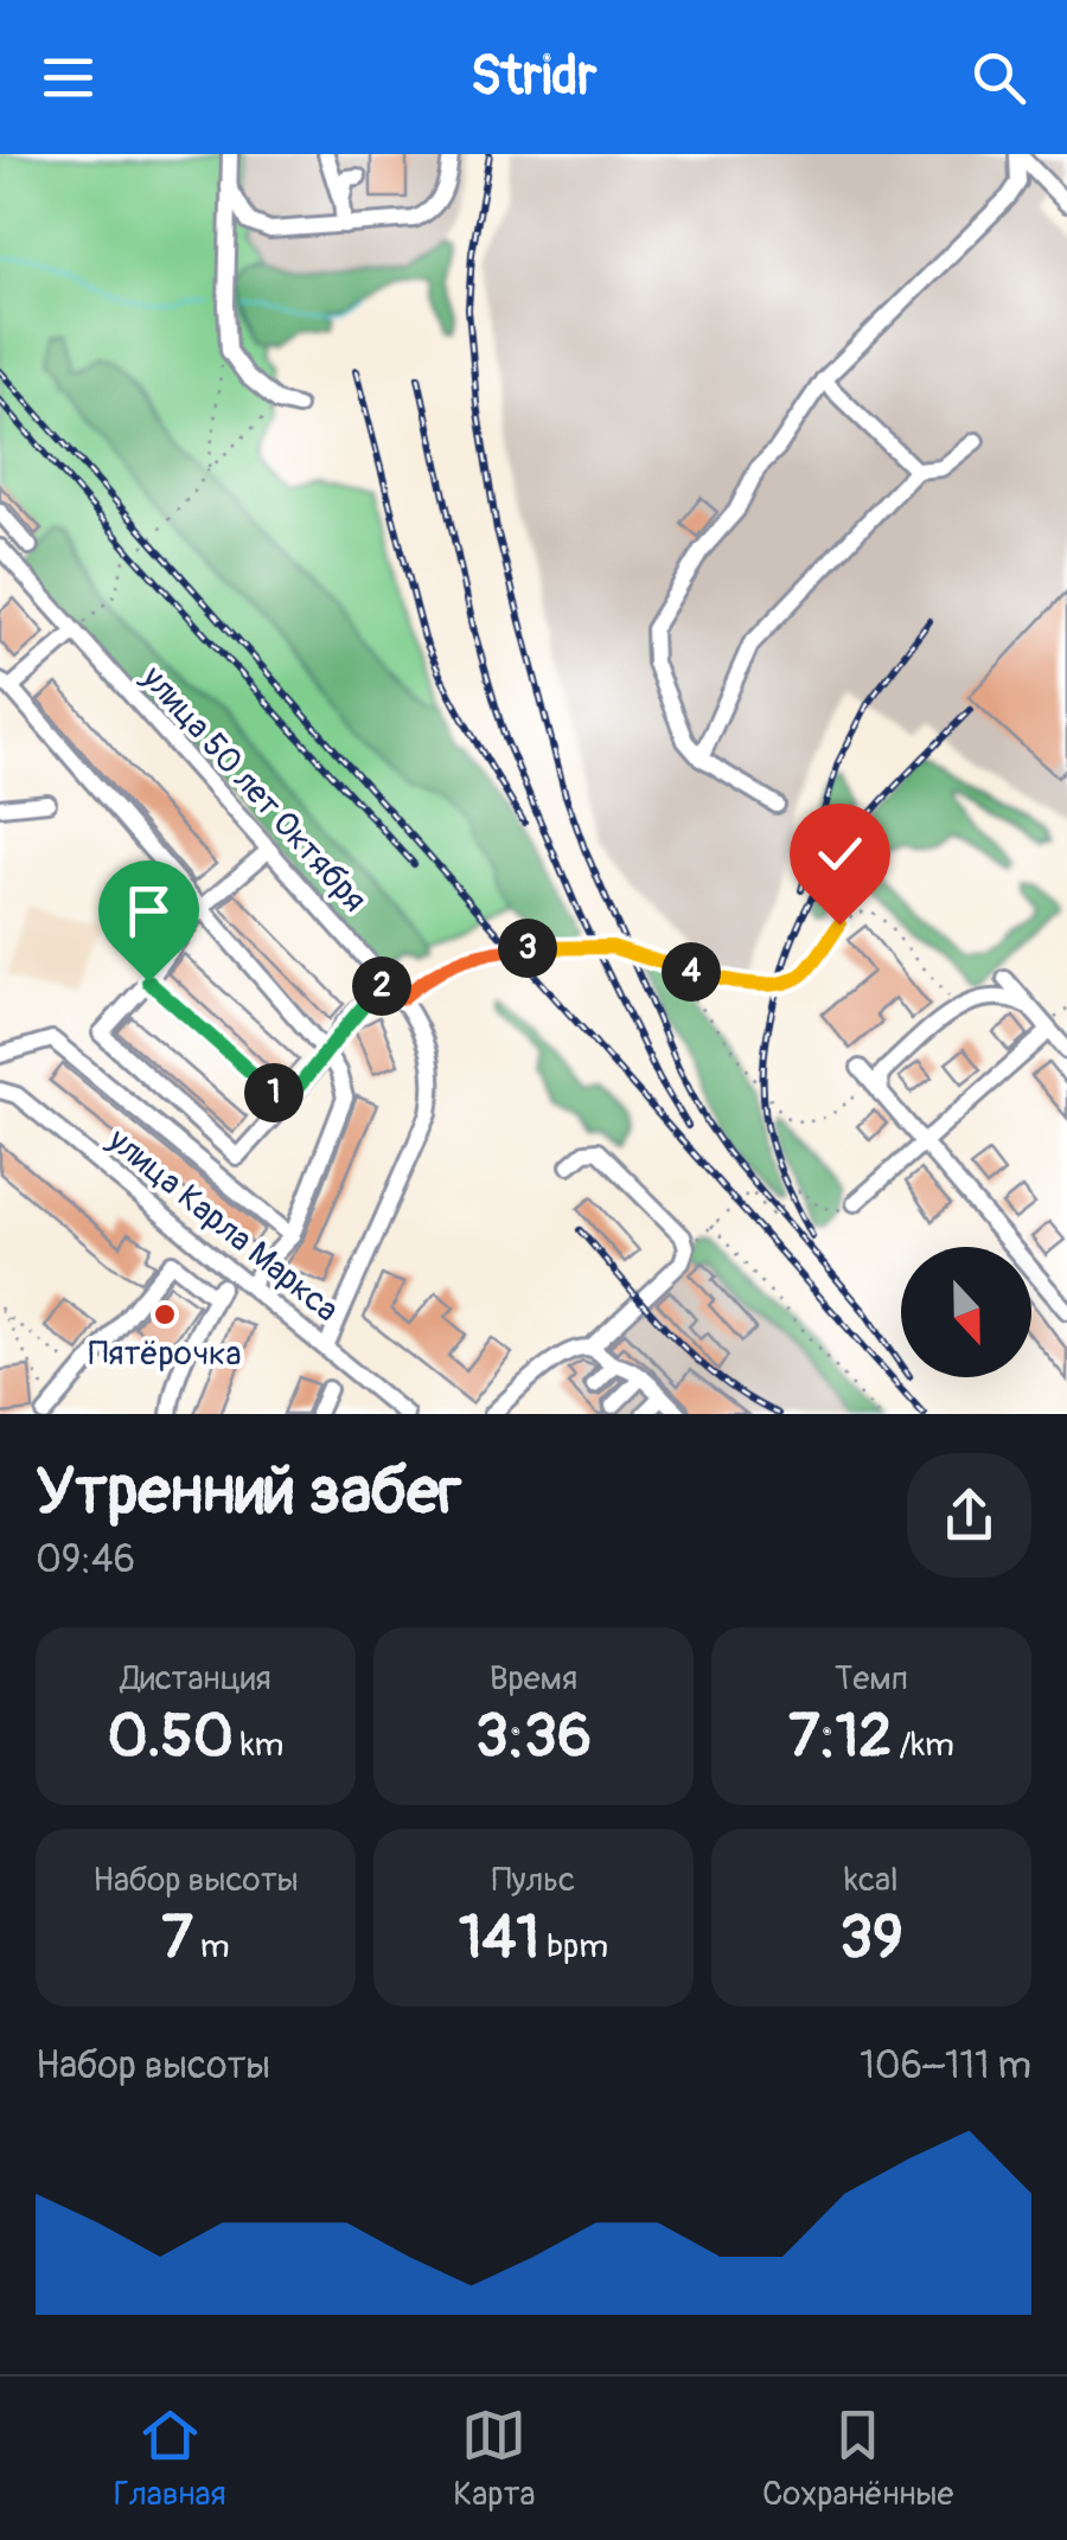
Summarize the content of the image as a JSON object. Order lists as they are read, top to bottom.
{
  "streets": {
    "street": ["улица 50 лет Октября", "улица Карла Маркса"]
  },
  "crossings": [
    ["улица 50 лет Октября", "улица Карла Маркса"]
  ],
  "places": ["Пятёрочка"],
  "north": "bottom",
  "page": {
    "header": "Stridr",
    "pins": [
      "3",
      "4",
      "2",
      "1"
    ],
    "heading": ["Утренний забег", "09:46"],
    "stats": [
      ["Дистанция", "0.50 km"],
      ["Время", "3:36"],
      ["Темп", "7:12 /km"],
      ["Набор высоты", "7 m"],
      ["Пульс", "141 bpm"],
      ["kcal", "39"]
    ],
    "chart": ["Набор высоты", "106–111 m"],
    "tabs": ["Главная", "Карта", "Сохранённые"]
  }
}
